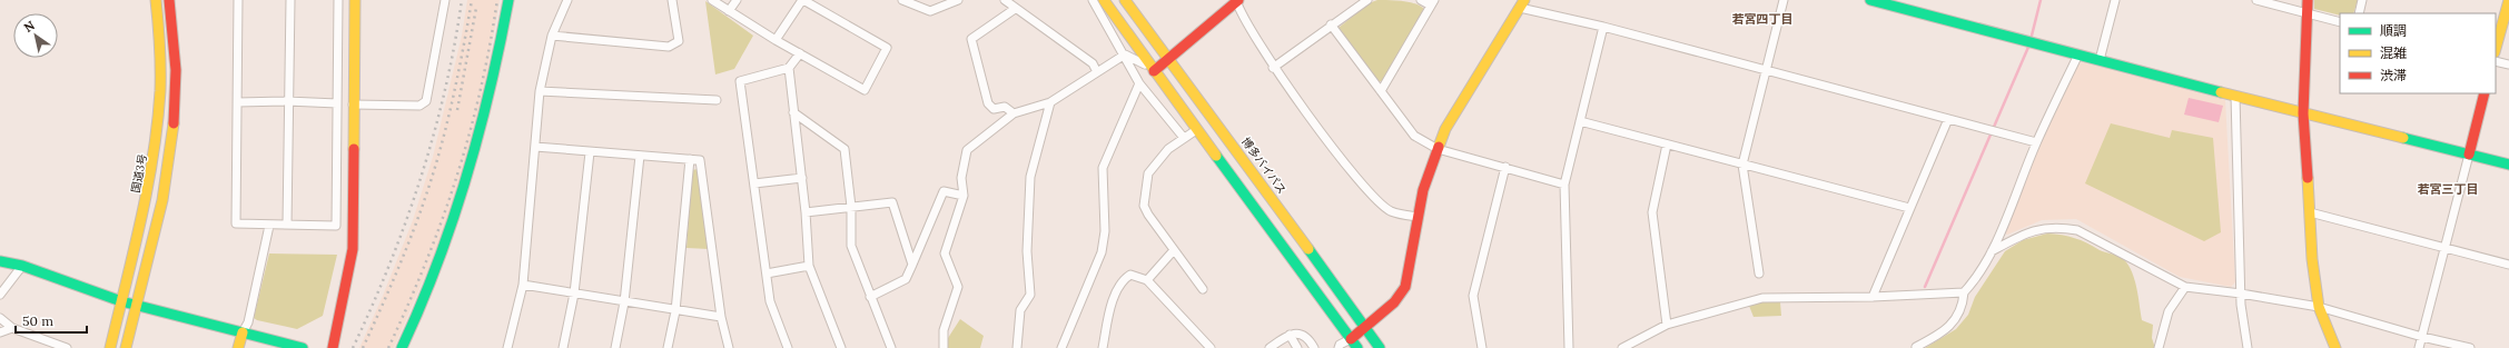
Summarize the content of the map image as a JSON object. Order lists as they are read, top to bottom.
{
  "streets": {
    "main road": ["博多バイパス", "国道3号"]
  },
  "districts": ["若宮四丁目", "若宮三丁目"],
  "legend": ["順調", "混雑", "渋滞"],
  "scale_bar": "50 m",
  "north": "top left"
}
